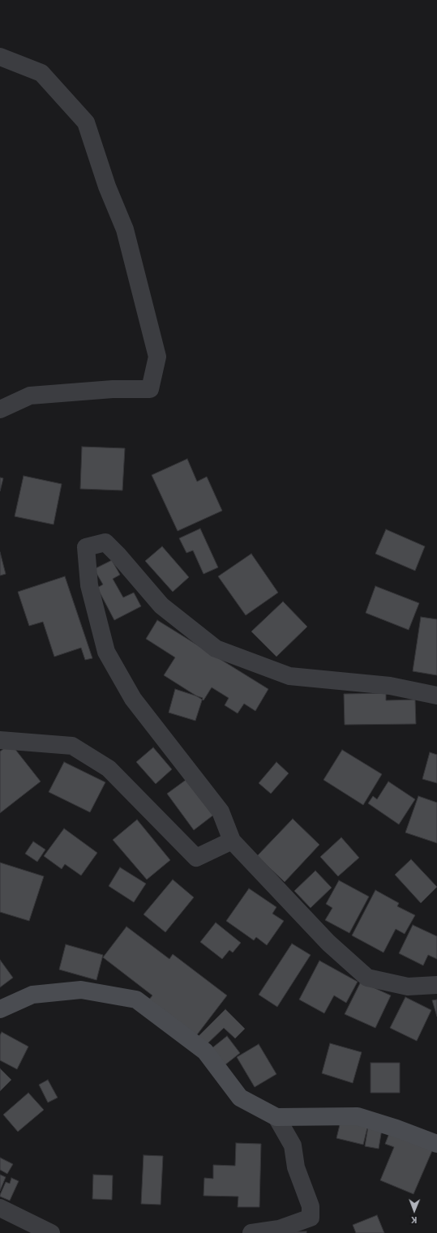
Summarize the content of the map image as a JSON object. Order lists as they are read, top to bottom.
{
  "north": "bottom"
}
